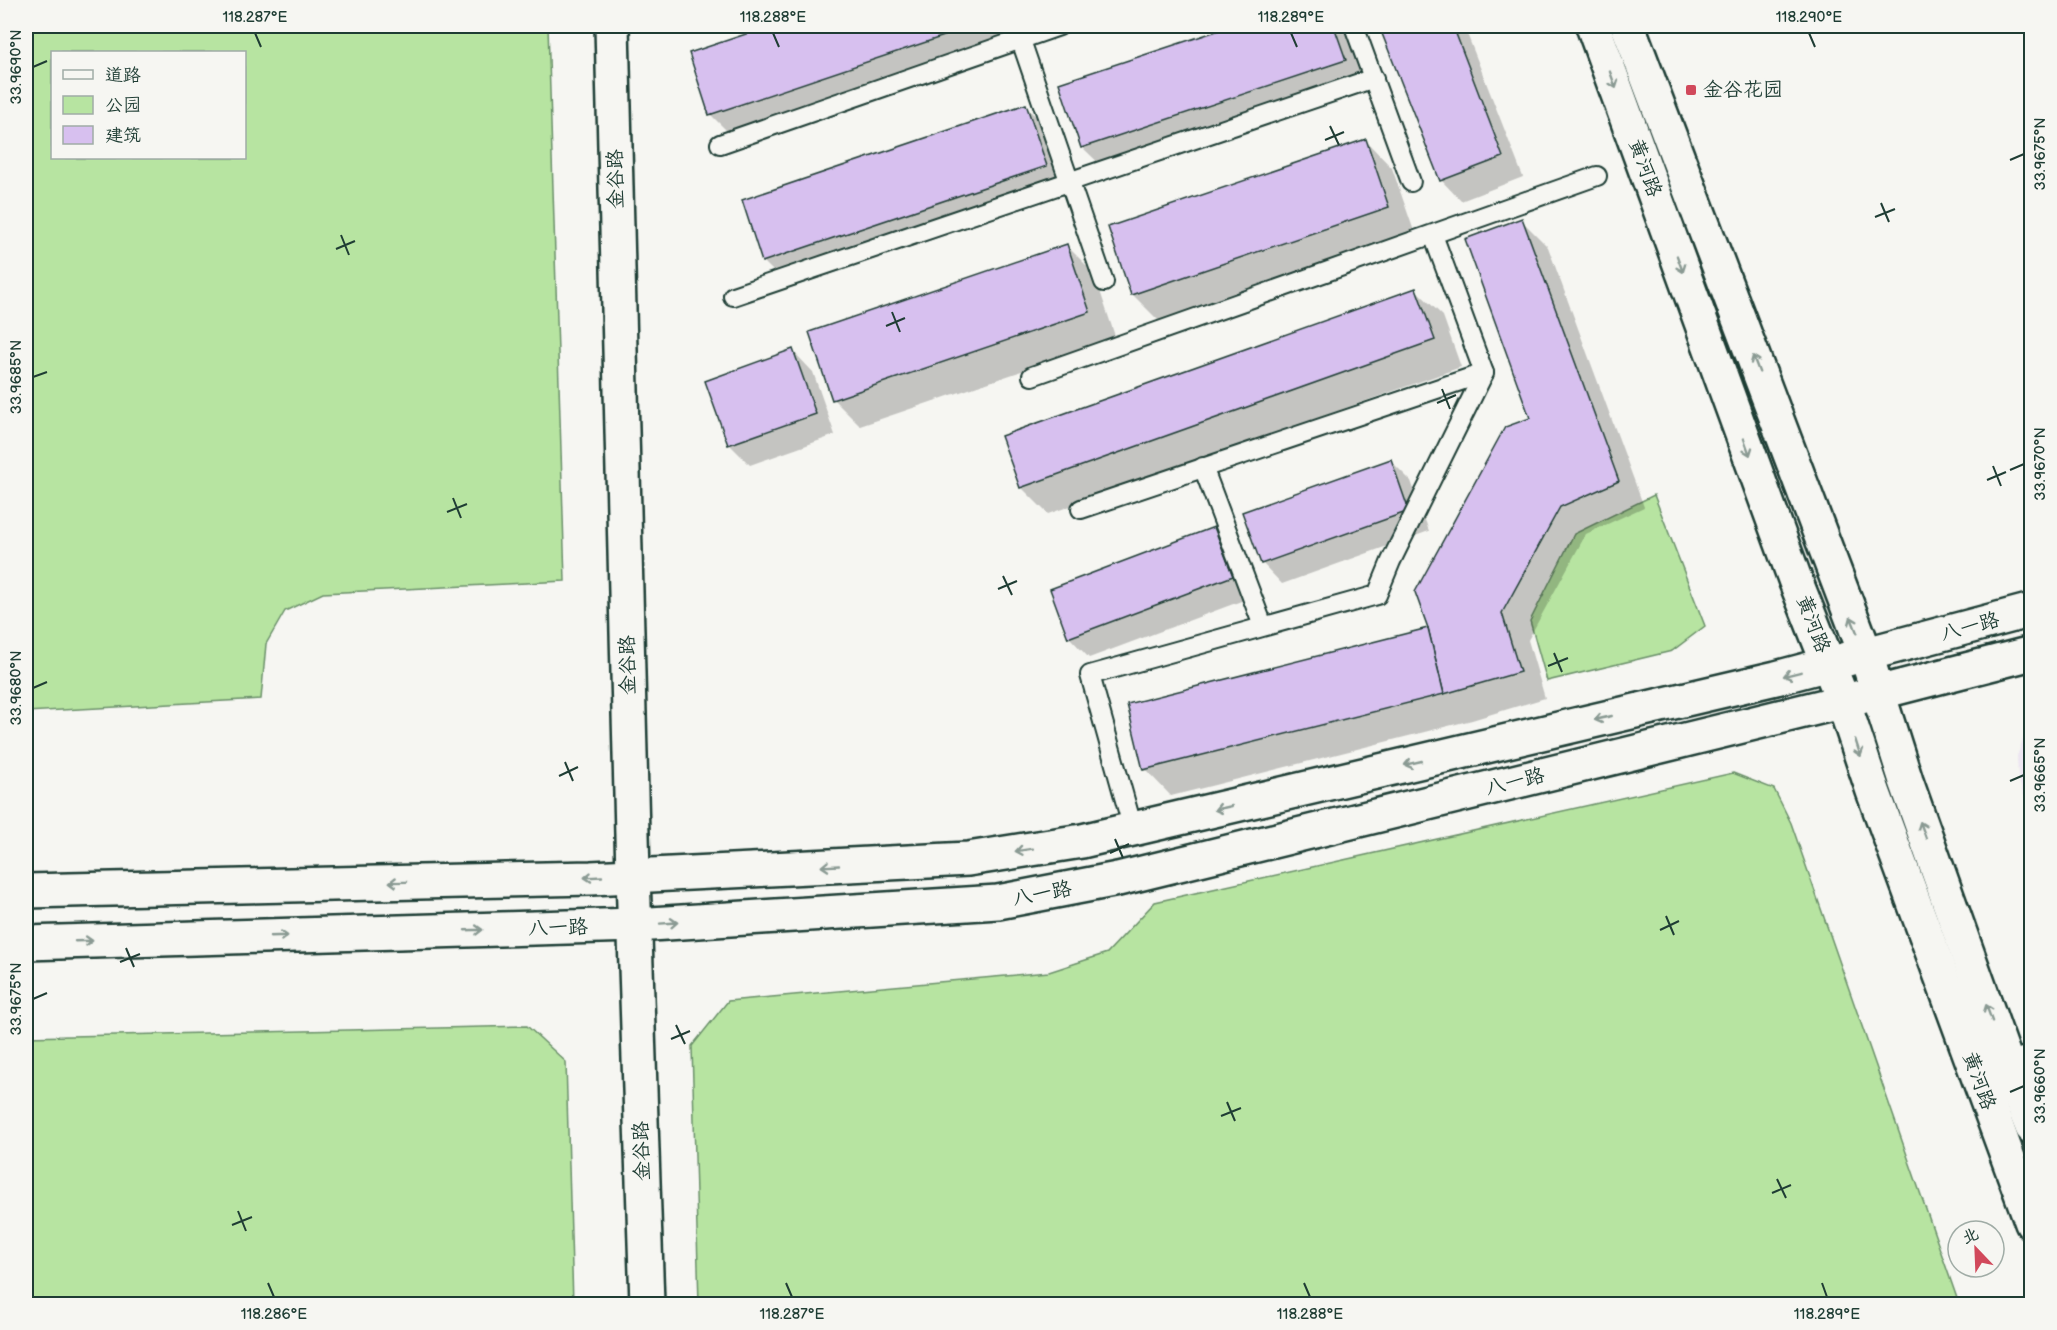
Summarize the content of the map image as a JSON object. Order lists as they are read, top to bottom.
{
  "streets": {
    "main road": ["黄河路", "金谷路", "八一路"]
  },
  "crossings": [
    ["黄河路", "八一路"],
    ["金谷路", "八一路"]
  ],
  "places": {
    "transit": ["金谷花园"]
  },
  "legend": ["道路", "公园", "建筑"],
  "north": "top left",
  "coordinates": [
    "118.287°E",
    "118.288°E",
    "118.289°E",
    "118.290°E",
    "33.9690°N",
    "33.9675°N",
    "33.9685°N",
    "33.9670°N",
    "33.9680°N",
    "33.9665°N",
    "33.9660°N",
    "118.286°E"
  ]
}
